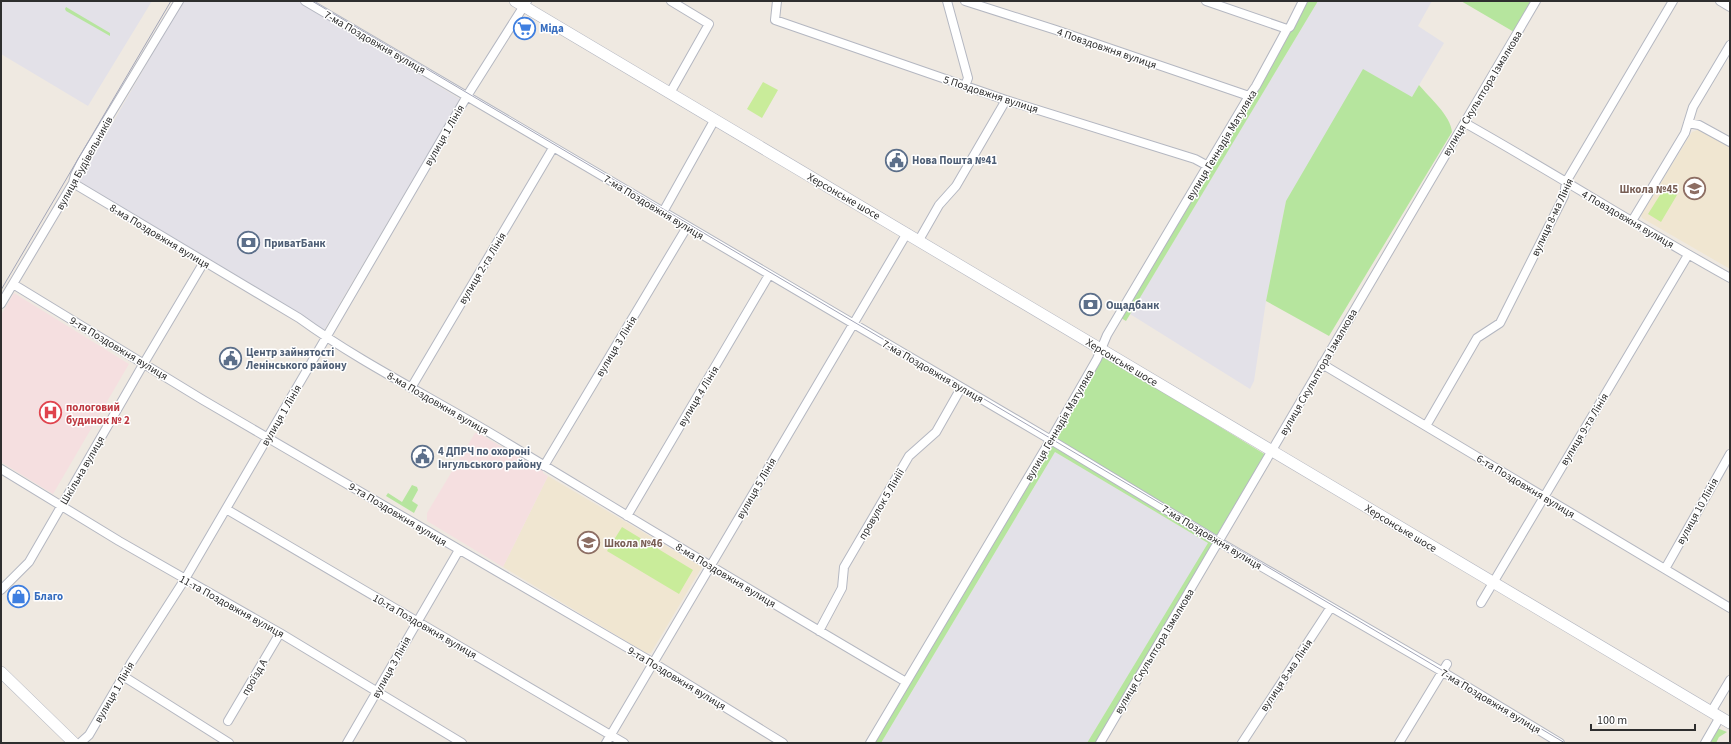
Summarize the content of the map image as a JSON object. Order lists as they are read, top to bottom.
{
  "streets": {
    "main road": ["Херсонське шосе"],
    "street": [
      "7-ма Поздовжня вулиця",
      "4 Повздовжня вулиця",
      "вулиця Скульптора Ізмалкова",
      "5 Поздовжня вулиця",
      "вулиця 1 Лінія",
      "вулиця Геннадія Матуляка",
      "вулиця Будівельників",
      "вулиця 8-ма Лінія",
      "8-ма Поздовжня вулиця",
      "вулиця 2-га Лінія",
      "вулиця 3 Лінія",
      "9-та Поздовжня вулиця",
      "вулиця 4 Лінія",
      "вулиця 9-та Лінія",
      "Шкільна вулиця",
      "6-та Поздовжня вулиця",
      "вулиця 5 Лінія",
      "провулок 5 Лініії",
      "вулиця 10 Лінія",
      "11-та Поздовжня вулиця",
      "10-та Поздовжня вулиця",
      "проїзд А"
    ]
  },
  "crossings": [
    ["7-ма Поздовжня вулиця", "вулиця Скульптора Ізмалкова"],
    ["7-ма Поздовжня вулиця", "вулиця 1 Лінія"],
    ["7-ма Поздовжня вулиця", "вулиця Геннадія Матуляка"],
    ["7-ма Поздовжня вулиця", "вулиця 8-ма Лінія"],
    ["7-ма Поздовжня вулиця", "вулиця 2-га Лінія"],
    ["7-ма Поздовжня вулиця", "вулиця 3 Лінія"],
    ["7-ма Поздовжня вулиця", "вулиця 4 Лінія"],
    ["7-ма Поздовжня вулиця", "вулиця 5 Лінія"],
    ["7-ма Поздовжня вулиця", "провулок 5 Лініії"],
    ["4 Повздовжня вулиця", "вулиця Скульптора Ізмалкова"],
    ["4 Повздовжня вулиця", "вулиця Геннадія Матуляка"],
    ["4 Повздовжня вулиця", "вулиця 8-ма Лінія"],
    ["4 Повздовжня вулиця", "вулиця 9-та Лінія"],
    ["вулиця Скульптора Ізмалкова", "Херсонське шосе"],
    ["вулиця Скульптора Ізмалкова", "6-та Поздовжня вулиця"],
    ["5 Поздовжня вулиця", "вулиця Геннадія Матуляка"],
    ["вулиця 1 Лінія", "Херсонське шосе"],
    ["вулиця 1 Лінія", "8-ма Поздовжня вулиця"],
    ["вулиця 1 Лінія", "9-та Поздовжня вулиця"],
    ["вулиця 1 Лінія", "11-та Поздовжня вулиця"],
    ["вулиця 1 Лінія", "10-та Поздовжня вулиця"],
    ["вулиця Геннадія Матуляка", "Херсонське шосе"],
    ["вулиця Геннадія Матуляка", "8-ма Поздовжня вулиця"],
    ["вулиця Будівельників", "8-ма Поздовжня вулиця"],
    ["вулиця Будівельників", "9-та Поздовжня вулиця"],
    ["Херсонське шосе", "вулиця 9-та Лінія"],
    ["Херсонське шосе", "вулиця 5 Лінія"],
    ["вулиця 8-ма Лінія", "6-та Поздовжня вулиця"],
    ["8-ма Поздовжня вулиця", "вулиця 2-га Лінія"],
    ["8-ма Поздовжня вулиця", "вулиця 3 Лінія"],
    ["8-ма Поздовжня вулиця", "вулиця 4 Лінія"],
    ["8-ма Поздовжня вулиця", "Шкільна вулиця"],
    ["8-ма Поздовжня вулиця", "вулиця 5 Лінія"],
    ["8-ма Поздовжня вулиця", "провулок 5 Лініії"],
    ["вулиця 3 Лінія", "9-та Поздовжня вулиця"],
    ["вулиця 3 Лінія", "11-та Поздовжня вулиця"],
    ["вулиця 3 Лінія", "10-та Поздовжня вулиця"],
    ["9-та Поздовжня вулиця", "Шкільна вулиця"],
    ["9-та Поздовжня вулиця", "вулиця 5 Лінія"],
    ["вулиця 9-та Лінія", "6-та Поздовжня вулиця"],
    ["Шкільна вулиця", "11-та Поздовжня вулиця"],
    ["6-та Поздовжня вулиця", "вулиця 10 Лінія"],
    ["вулиця 5 Лінія", "10-та Поздовжня вулиця"],
    ["11-та Поздовжня вулиця", "проїзд А"]
  ],
  "places": {
    "supermarket": ["Міда"],
    "public building": ["Нова Пошта №41", "Центр зайнятості Ленінського району", "4 ДПРЧ по охороні Інгульського району"],
    "school or university": ["Школа №45", "Школа №46"],
    "bank": ["ПриватБанк", "Ощадбанк"],
    "hospital": ["пологовий будинок № 2"],
    "shop": ["Благо"]
  },
  "scale_bar": "100 m"
}
